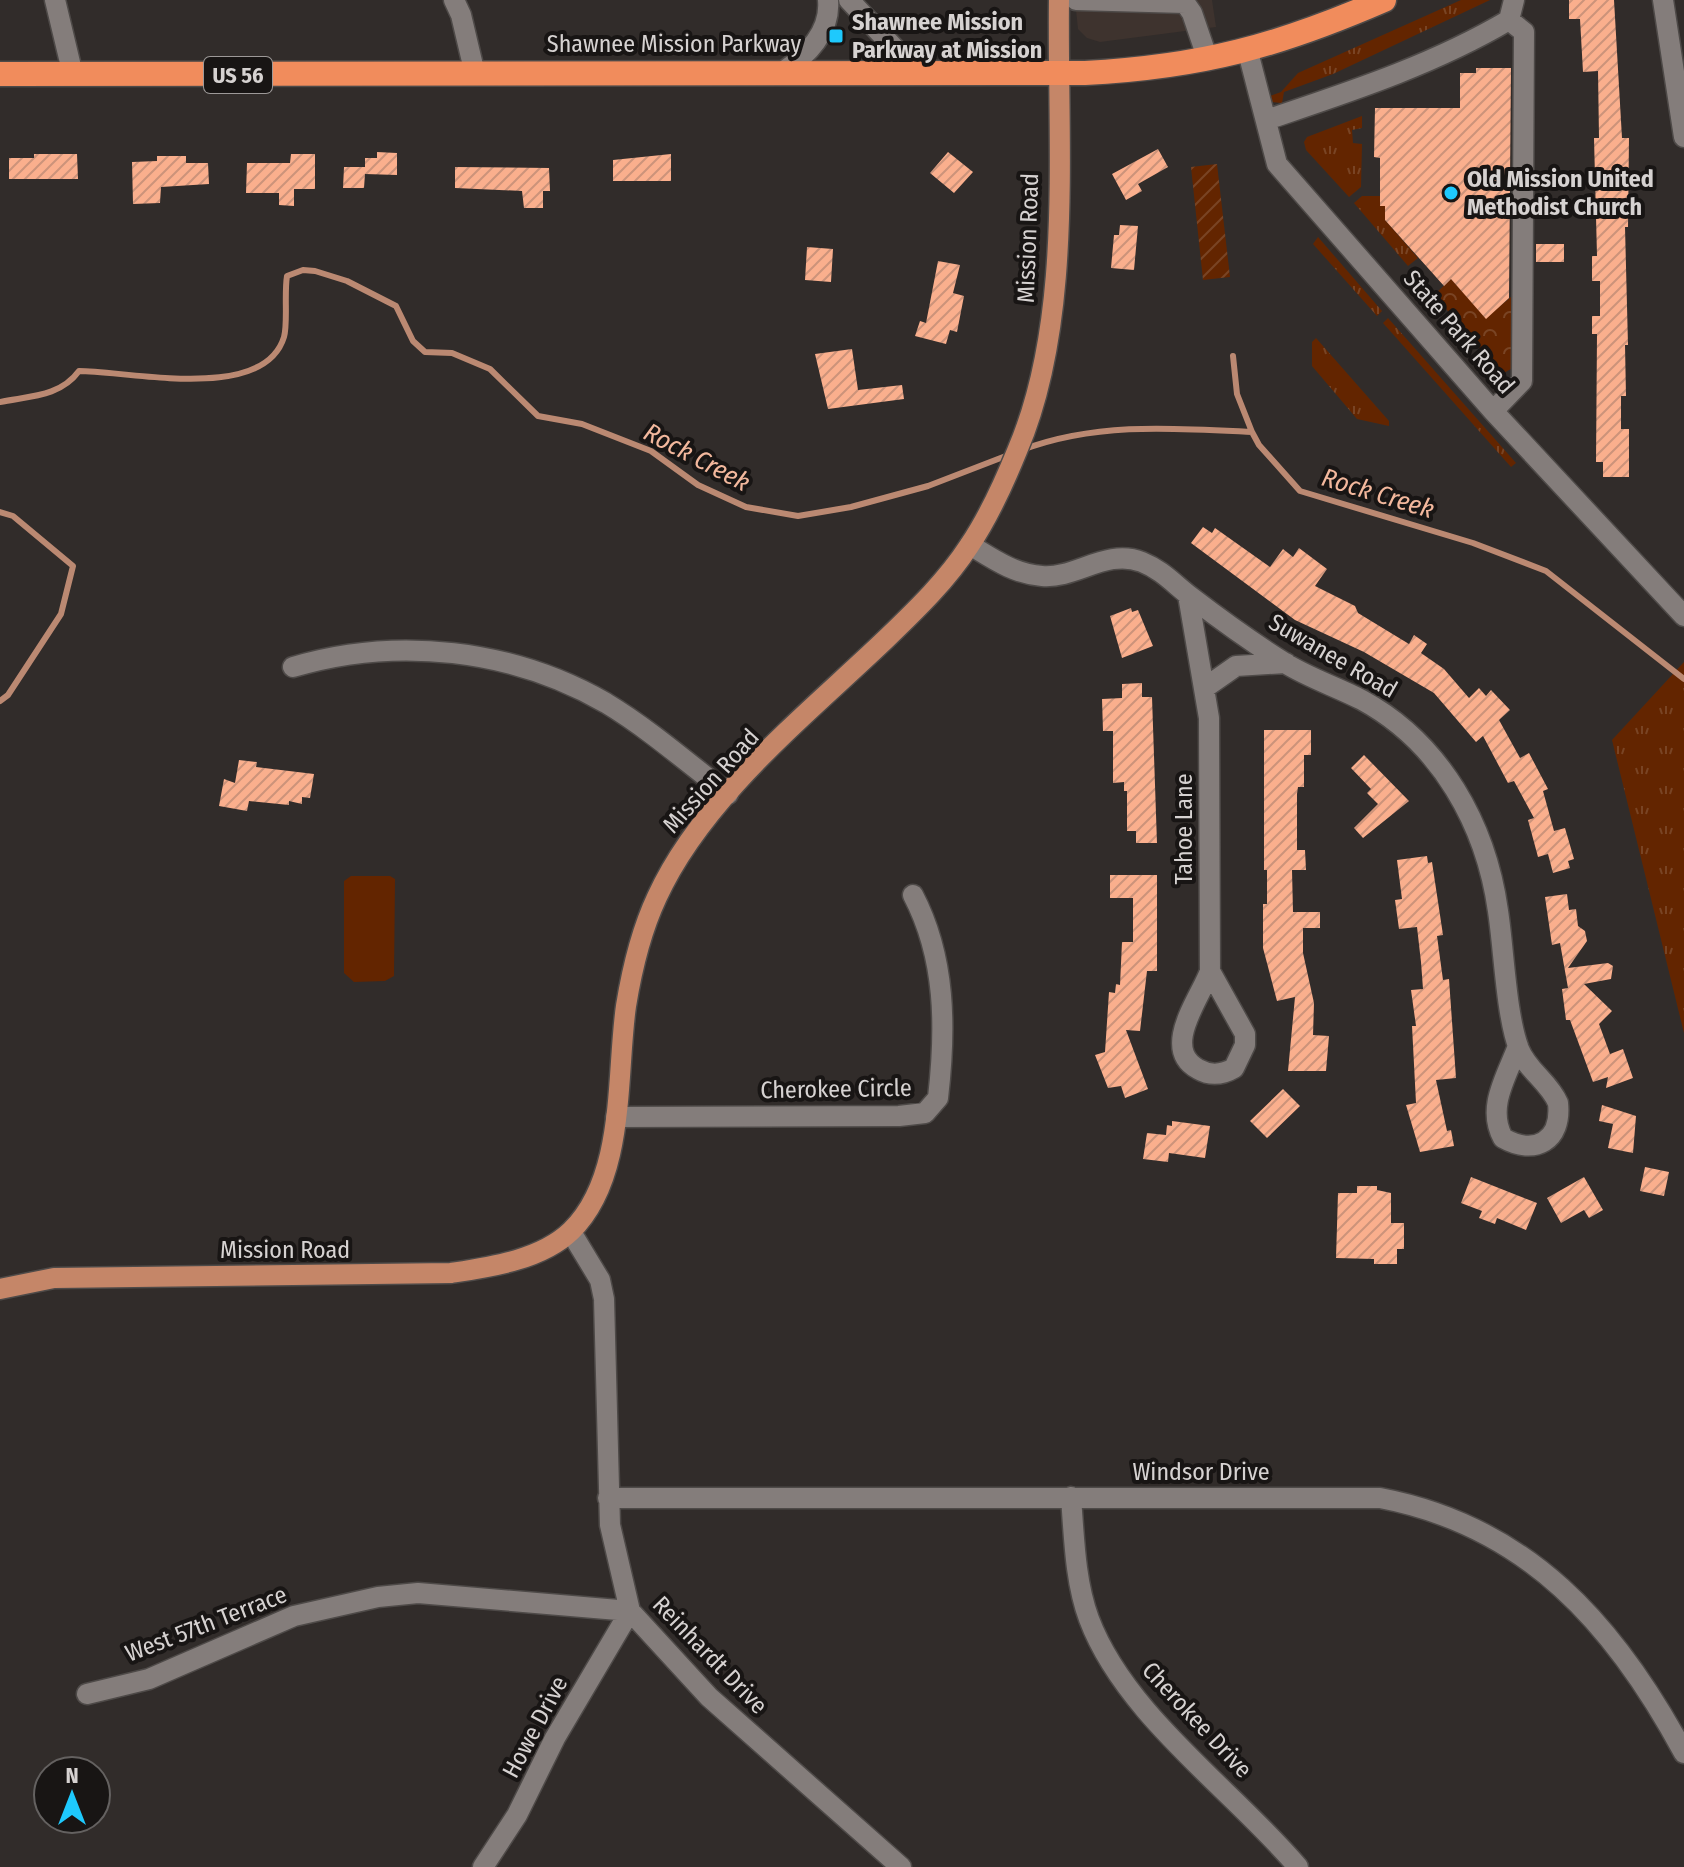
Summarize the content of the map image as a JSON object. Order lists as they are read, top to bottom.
{
  "streets": {
    "highway": ["Shawnee Mission Parkway", "US 56"],
    "main road": ["Mission Road"],
    "street": [
      "State Park Road",
      "Suwanee Road",
      "Tahoe Lane",
      "Cherokee Circle",
      "Windsor Drive",
      "West 57th Terrace",
      "Reinhardt Drive",
      "Cherokee Drive",
      "Howe Drive"
    ]
  },
  "crossings": [
    ["Shawnee Mission Parkway", "Mission Road"],
    ["Shawnee Mission Parkway", "State Park Road"],
    ["Mission Road", "Suwanee Road"],
    ["Mission Road", "Cherokee Circle"],
    ["Mission Road", "Reinhardt Drive"],
    ["Suwanee Road", "Tahoe Lane"],
    ["Windsor Drive", "Reinhardt Drive"],
    ["Windsor Drive", "Cherokee Drive"],
    ["West 57th Terrace", "Reinhardt Drive"],
    ["West 57th Terrace", "Howe Drive"],
    ["Reinhardt Drive", "Howe Drive"]
  ],
  "water": ["Rock Creek"],
  "places": {
    "transit": ["Shawnee Mission Parkway at Mission"],
    "other": ["Old Mission United Methodist Church"]
  },
  "north": "top"
}
